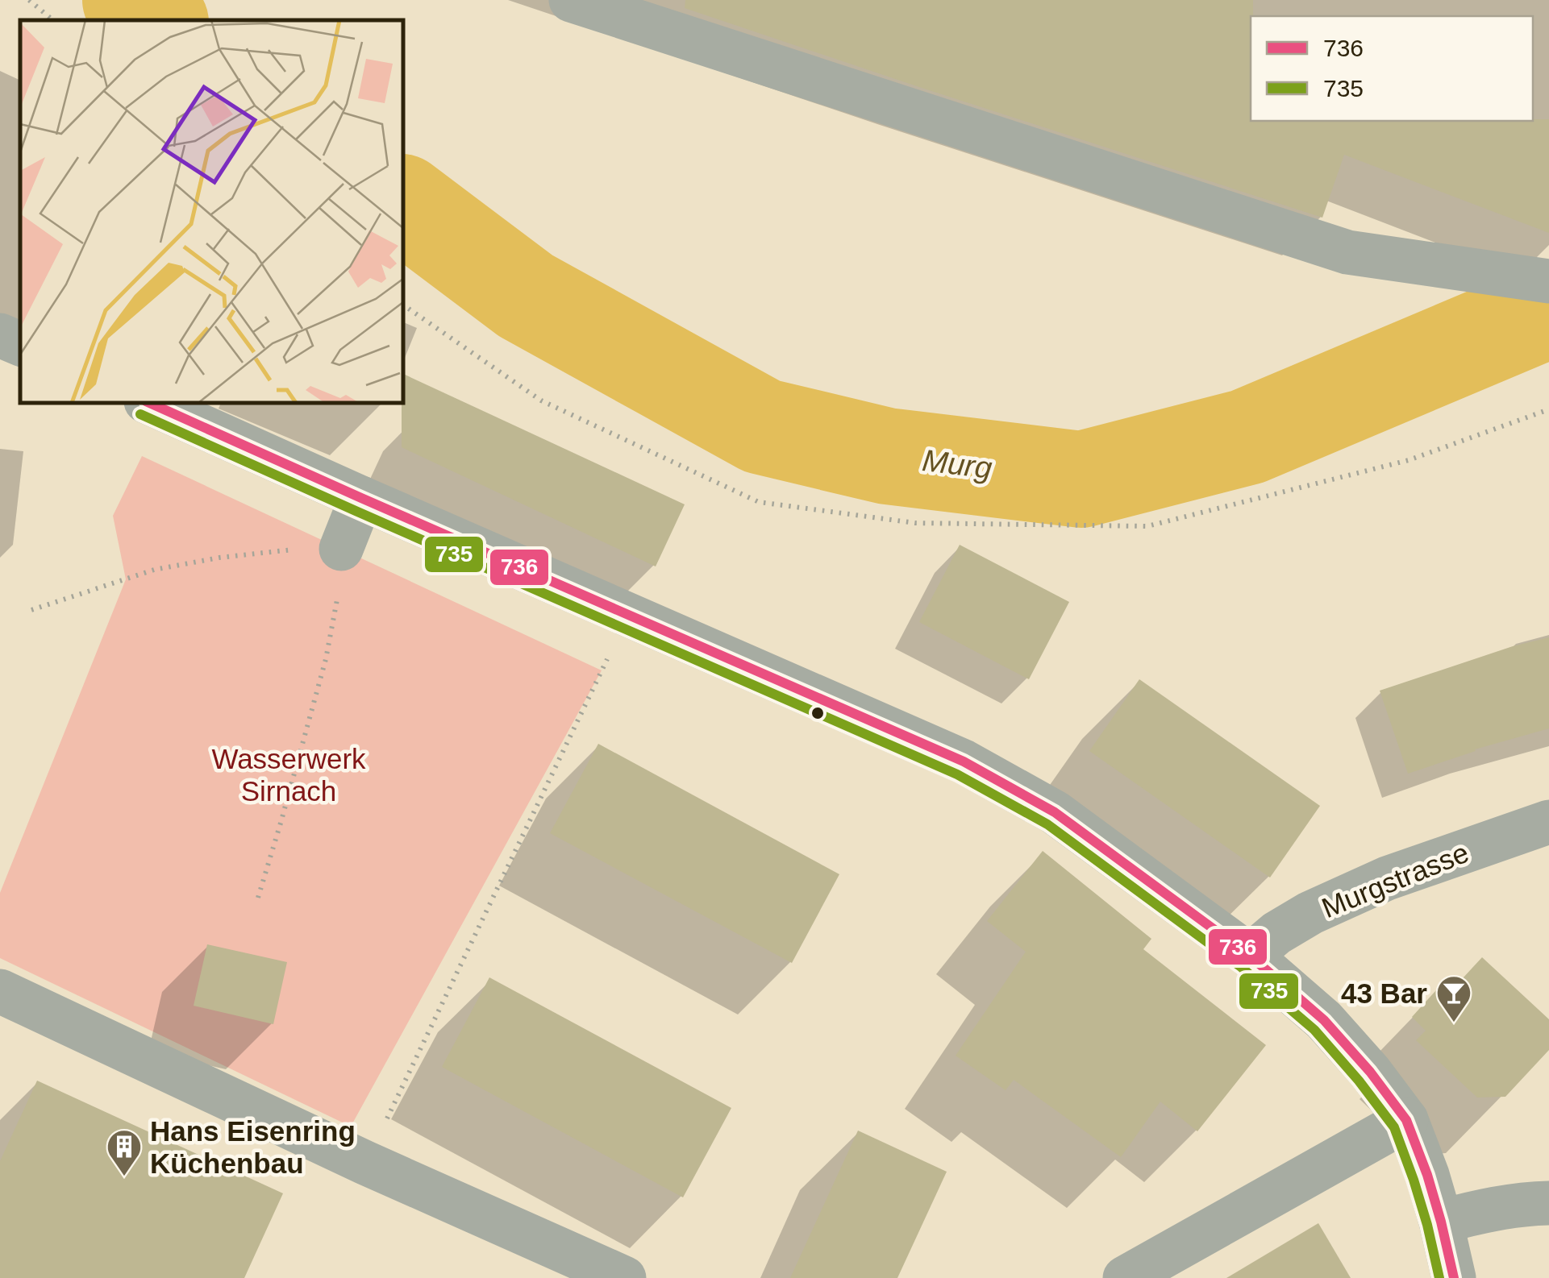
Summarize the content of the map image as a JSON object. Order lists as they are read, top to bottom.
{
  "streets": {
    "street": ["Murgstrasse"]
  },
  "water": ["Murg"],
  "parks": ["Wasserwerk Sirnach"],
  "places": {
    "bar": ["43 Bar"],
    "building": ["Hans Eisenring Küchenbau"]
  },
  "lines": ["transit line 736", "transit line 735"],
  "legend": ["736", "735"]
}
